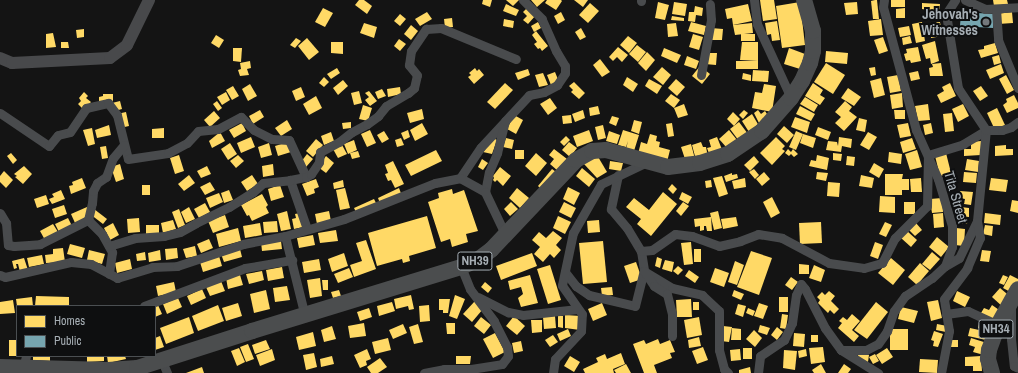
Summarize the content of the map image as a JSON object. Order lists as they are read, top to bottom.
{
  "streets": {
    "highway": ["NH39", "NH34"],
    "street": ["Tita Street"]
  },
  "places": ["Jehovah's Witnesses"],
  "legend": ["Homes", "Public"]
}
